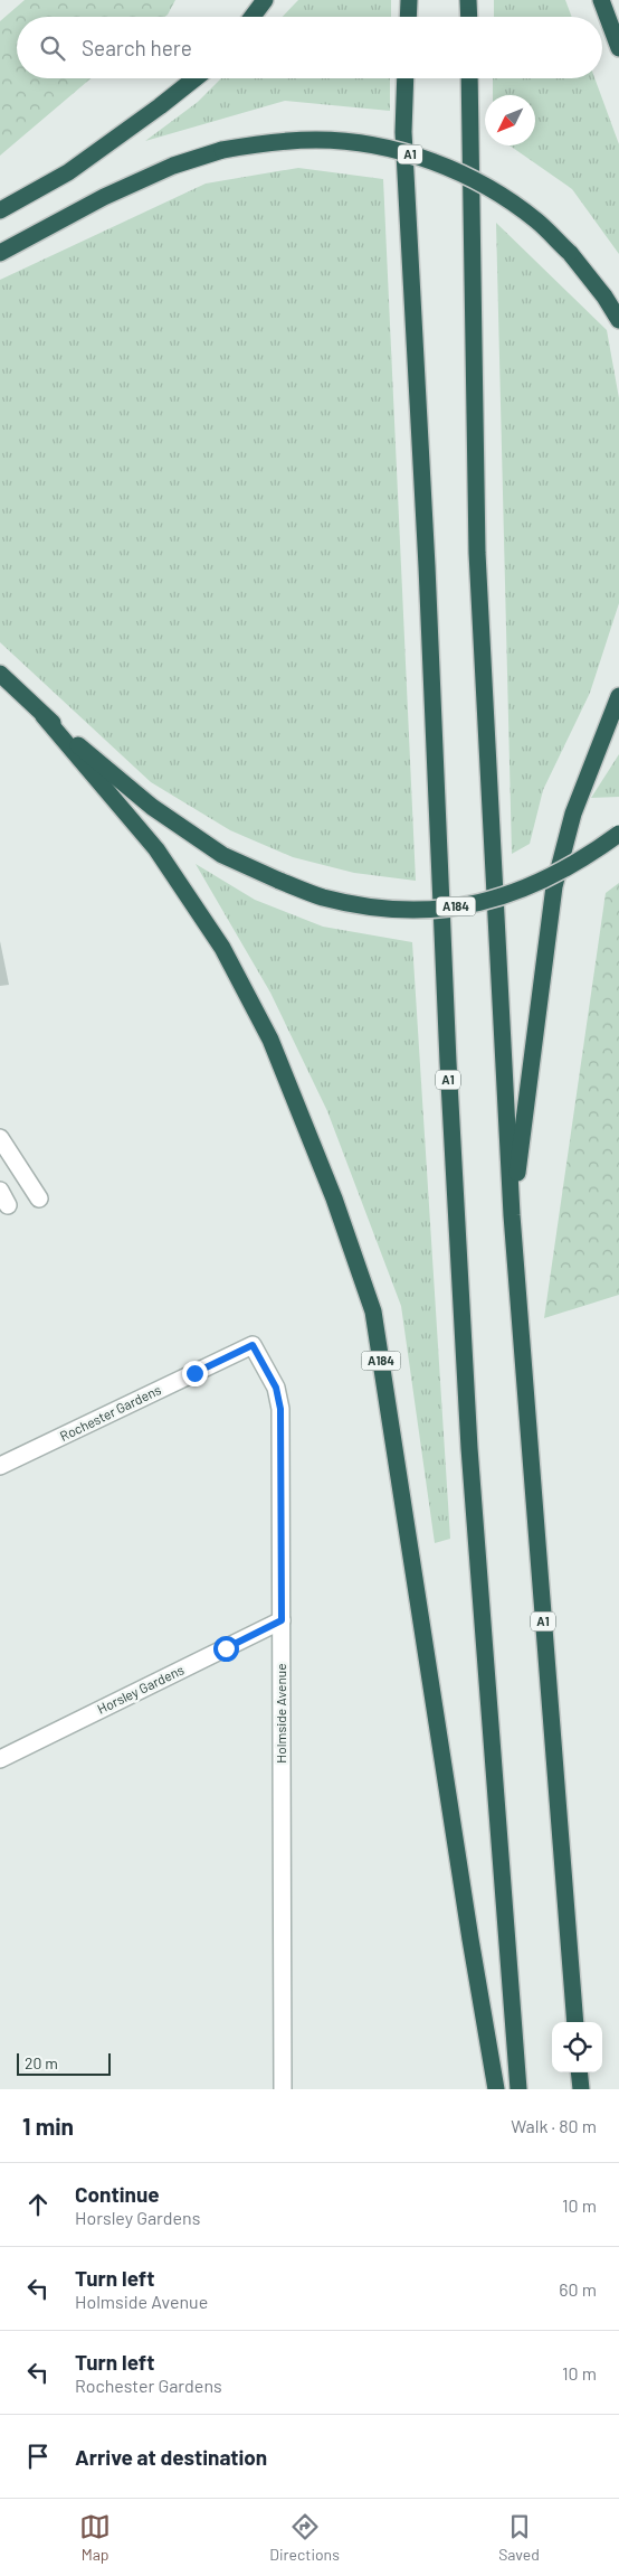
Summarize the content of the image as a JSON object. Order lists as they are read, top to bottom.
{
  "streets": {
    "highway": ["A1", "A184"],
    "street": ["Rochester Gardens", "Horsley Gardens", "Holmside Avenue"]
  },
  "crossings": [
    ["Rochester Gardens", "Holmside Avenue"],
    ["Horsley Gardens", "Holmside Avenue"]
  ],
  "scale_bar": "20 m",
  "north": "bottom left",
  "page": {
    "search": "Search here",
    "scale": "20 m",
    "heading": ["1 min", "Walk · 80 m"],
    "list": [
      ["Continue", "Horsley Gardens", "10 m"],
      ["Turn left", "Holmside Avenue", "60 m"],
      ["Turn left", "Rochester Gardens", "10 m"],
      "Arrive at destination"
    ],
    "nav": ["Map", "Directions", "Saved"]
  }
}
